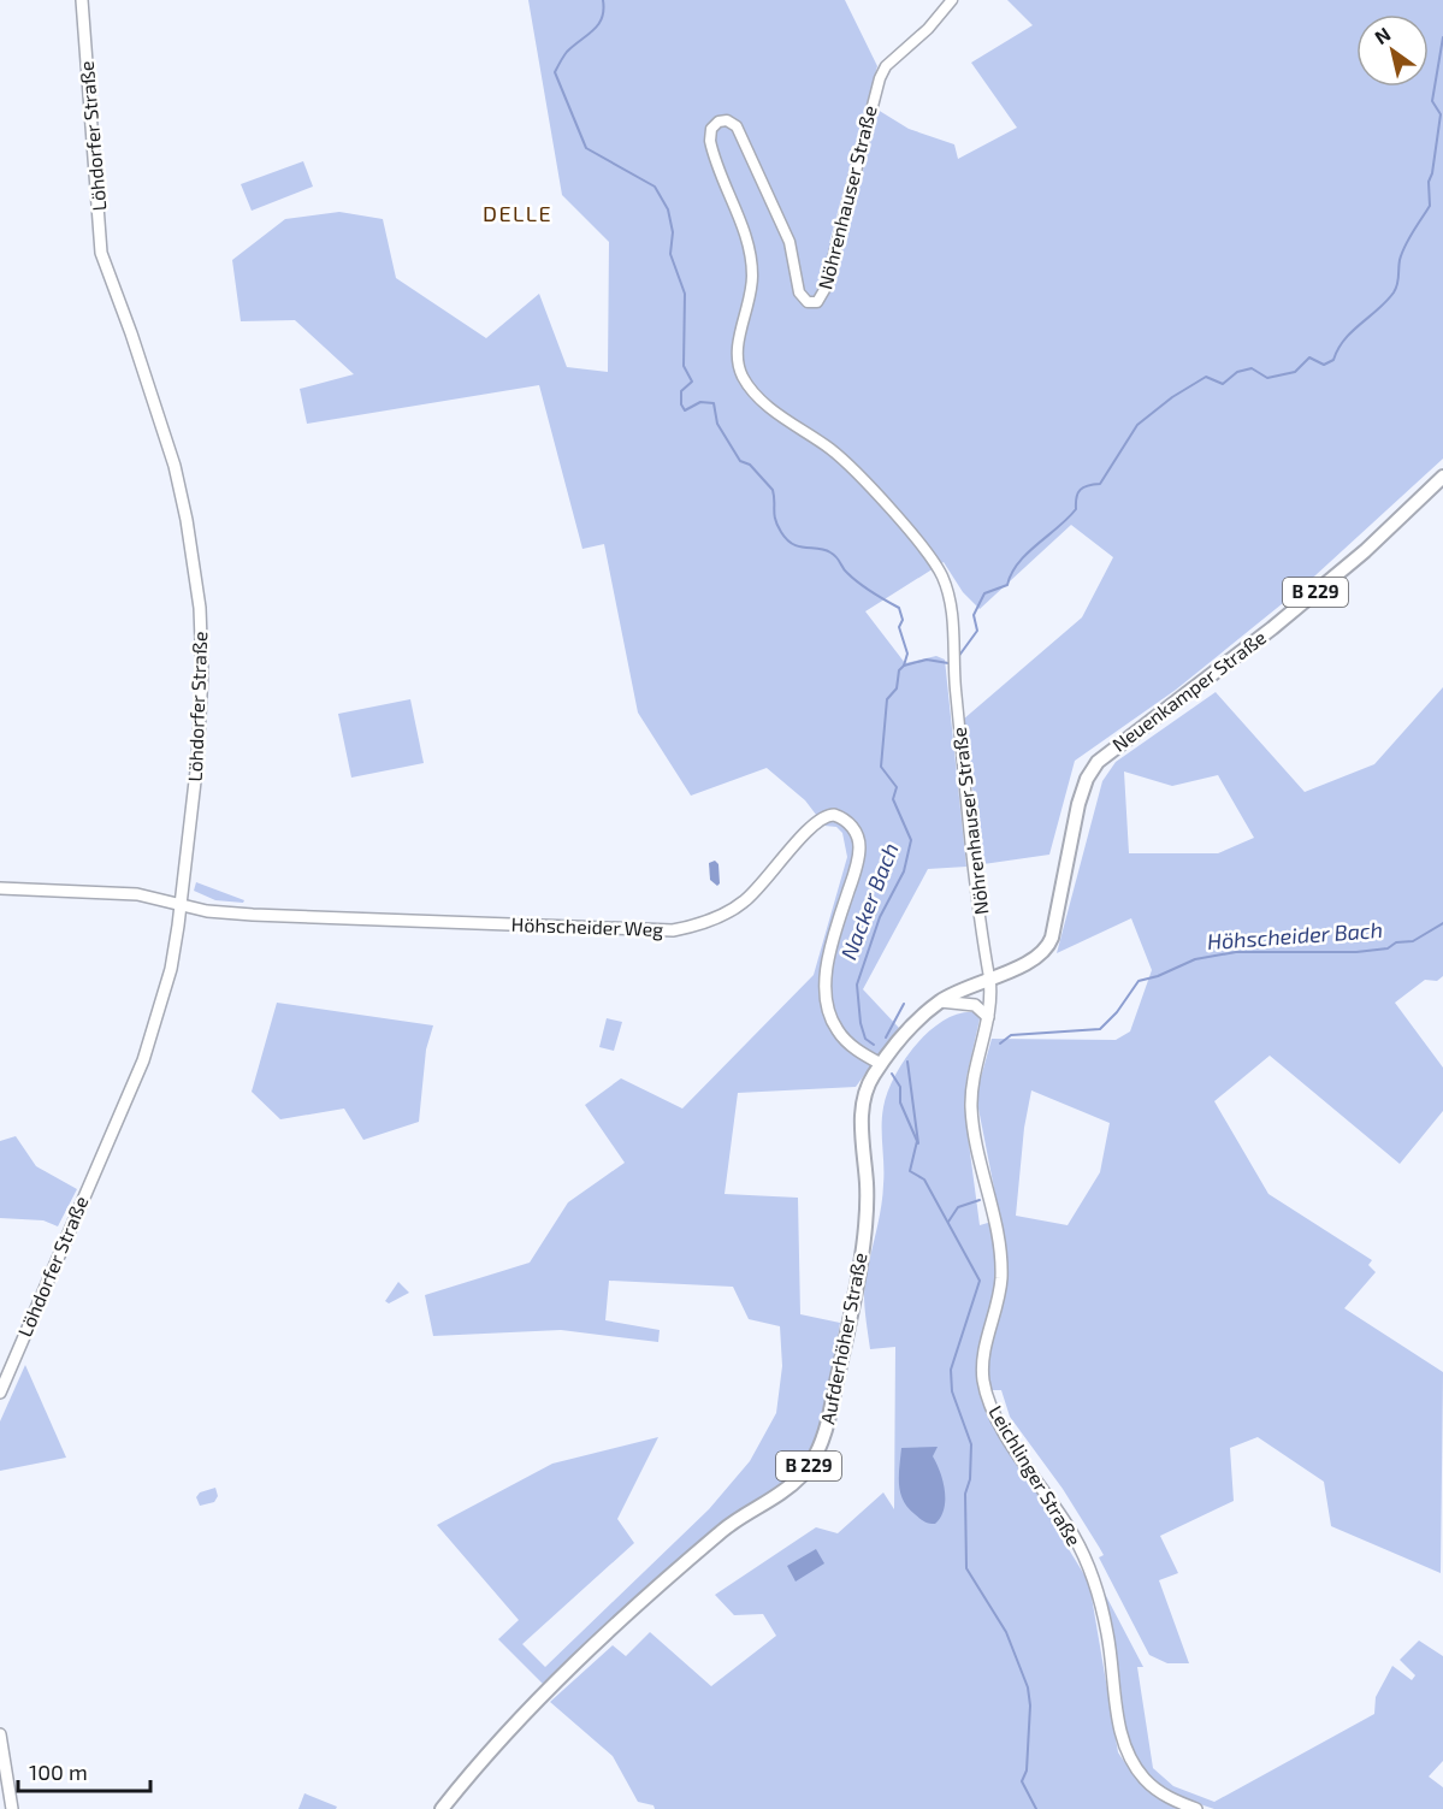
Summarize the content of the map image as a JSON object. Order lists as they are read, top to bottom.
{
  "streets": {
    "main road": [
      "Löhdorfer Straße",
      "B 229",
      "Neuenkamper Straße",
      "Höhscheider Weg",
      "Aufderhöher Straße",
      "Leichlinger Straße"
    ],
    "street": ["Nöhrenhauser Straße"]
  },
  "crossings": [
    ["Löhdorfer Straße", "Höhscheider Weg"],
    ["Nöhrenhauser Straße", "Neuenkamper Straße"],
    ["Nöhrenhauser Straße", "Aufderhöher Straße"],
    ["Nöhrenhauser Straße", "Leichlinger Straße"],
    ["Neuenkamper Straße", "Aufderhöher Straße"],
    ["Neuenkamper Straße", "Leichlinger Straße"],
    ["Höhscheider Weg", "Aufderhöher Straße"],
    ["Aufderhöher Straße", "Leichlinger Straße"]
  ],
  "districts": ["DELLE"],
  "water": ["Nacker Bach", "Höhscheider Bach"],
  "scale_bar": "100 m",
  "north": "top left"
}
